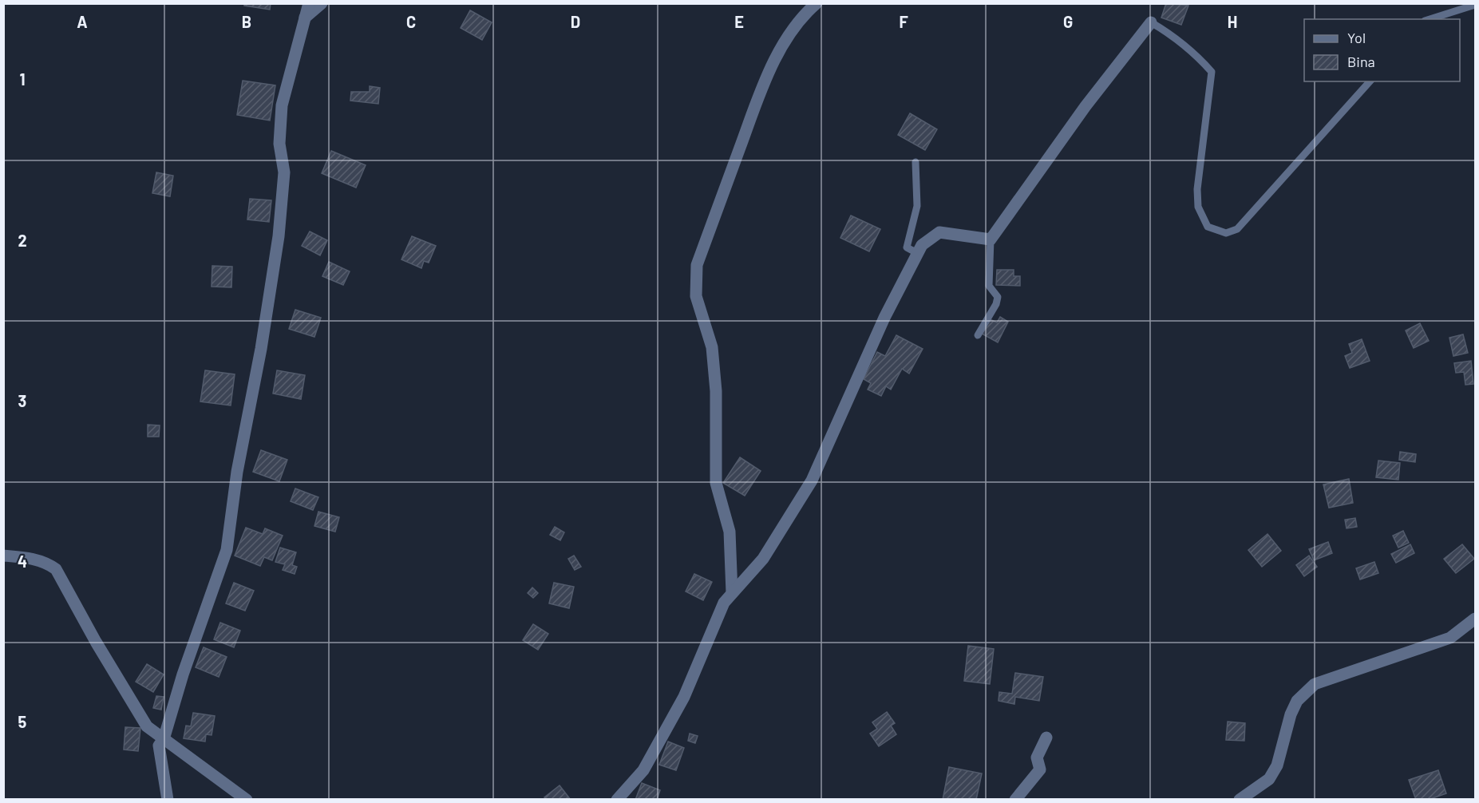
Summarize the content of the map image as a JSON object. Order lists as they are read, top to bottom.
{
  "legend": ["Yol", "Bina"],
  "grid": {
    "columns": [
      "A",
      "B",
      "C",
      "D",
      "E",
      "F",
      "G",
      "H"
    ],
    "rows": [
      "1",
      "2",
      "3",
      "4",
      "5"
    ]
  }
}
